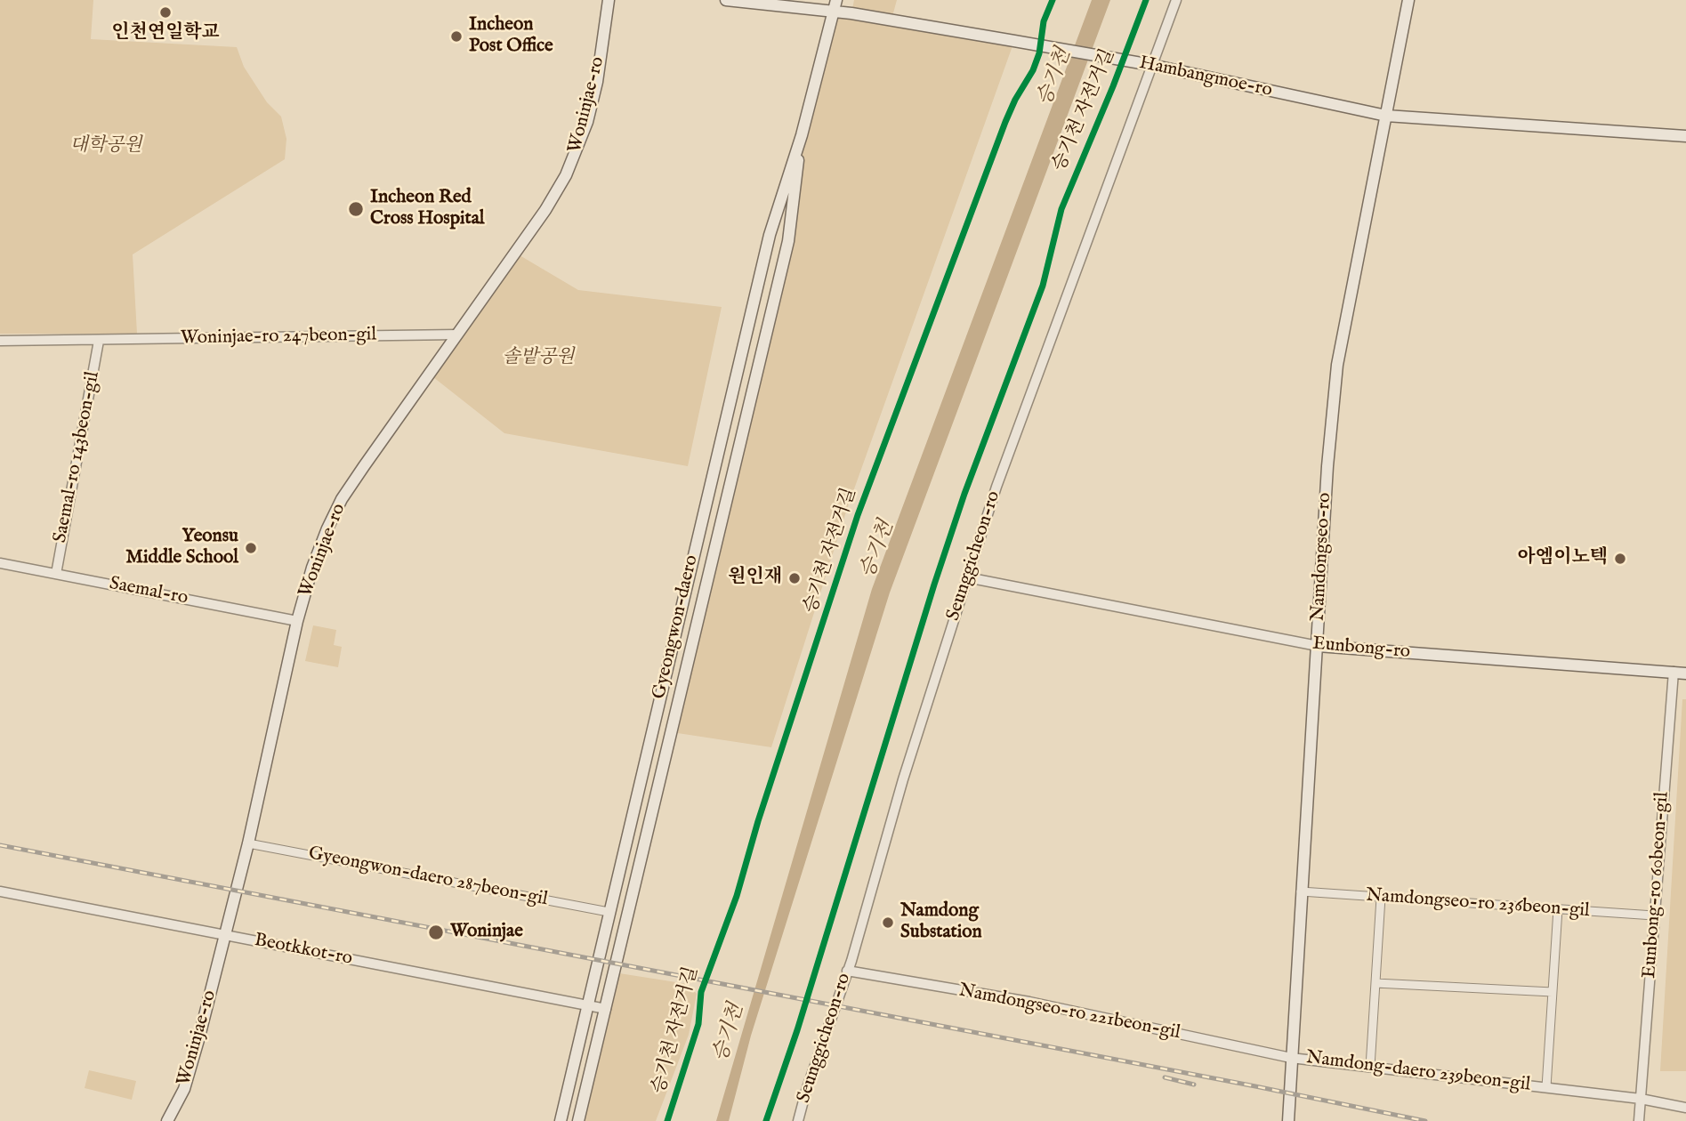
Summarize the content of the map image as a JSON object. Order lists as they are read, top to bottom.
{
  "streets": {
    "main road": [
      "Hambangmoe-ro",
      "Woninjae-ro",
      "Namdongseo-ro",
      "Gyeongwon-daero",
      "Eunbong-ro"
    ],
    "street": [
      "Woninjae-ro 247beon-gil",
      "Saemal-ro 143beon-gil",
      "Seunggicheon-ro",
      "Saemal-ro",
      "Gyeongwon-daero 287beon-gil",
      "Eunbong-ro 60beon-gil",
      "Namdongseo-ro 236beon-gil",
      "Beotkkot-ro",
      "Namdongseo-ro 221beon-gil",
      "Namdong-daero 239beon-gil"
    ],
    "cycle path": ["승기천 자전거길"]
  },
  "crossings": [
    ["Hambangmoe-ro", "Seunggicheon-ro"],
    ["Hambangmoe-ro", "Namdongseo-ro"],
    ["Hambangmoe-ro", "Gyeongwon-daero"],
    ["Woninjae-ro", "Woninjae-ro 247beon-gil"],
    ["Woninjae-ro", "Saemal-ro"],
    ["Woninjae-ro", "Gyeongwon-daero 287beon-gil"],
    ["Woninjae-ro", "Beotkkot-ro"],
    ["Woninjae-ro 247beon-gil", "Saemal-ro 143beon-gil"],
    ["Saemal-ro 143beon-gil", "Saemal-ro"],
    ["Seunggicheon-ro", "Eunbong-ro"],
    ["Seunggicheon-ro", "Namdongseo-ro 221beon-gil"],
    ["Namdongseo-ro", "Eunbong-ro"],
    ["Namdongseo-ro", "Namdongseo-ro 236beon-gil"],
    ["Namdongseo-ro", "Namdongseo-ro 221beon-gil"],
    ["Namdongseo-ro", "Namdong-daero 239beon-gil"],
    ["Gyeongwon-daero", "Gyeongwon-daero 287beon-gil"],
    ["Gyeongwon-daero", "Beotkkot-ro"],
    ["Eunbong-ro", "Eunbong-ro 60beon-gil"],
    ["Eunbong-ro 60beon-gil", "Namdongseo-ro 236beon-gil"],
    ["Eunbong-ro 60beon-gil", "Namdong-daero 239beon-gil"],
    ["Namdongseo-ro 236beon-gil", "Namdong-daero 239beon-gil"],
    ["Namdongseo-ro 221beon-gil", "Namdong-daero 239beon-gil"]
  ],
  "water": ["승기천"],
  "parks": ["대학공원", "솔밭공원"],
  "places": [
    "인천연일학교",
    "Incheon Post Office",
    "Incheon Red Cross Hospital",
    "Yeonsu Middle School",
    "아엠이노텍",
    "원인재",
    "Namdong Substation",
    "Woninjae"
  ]
}
